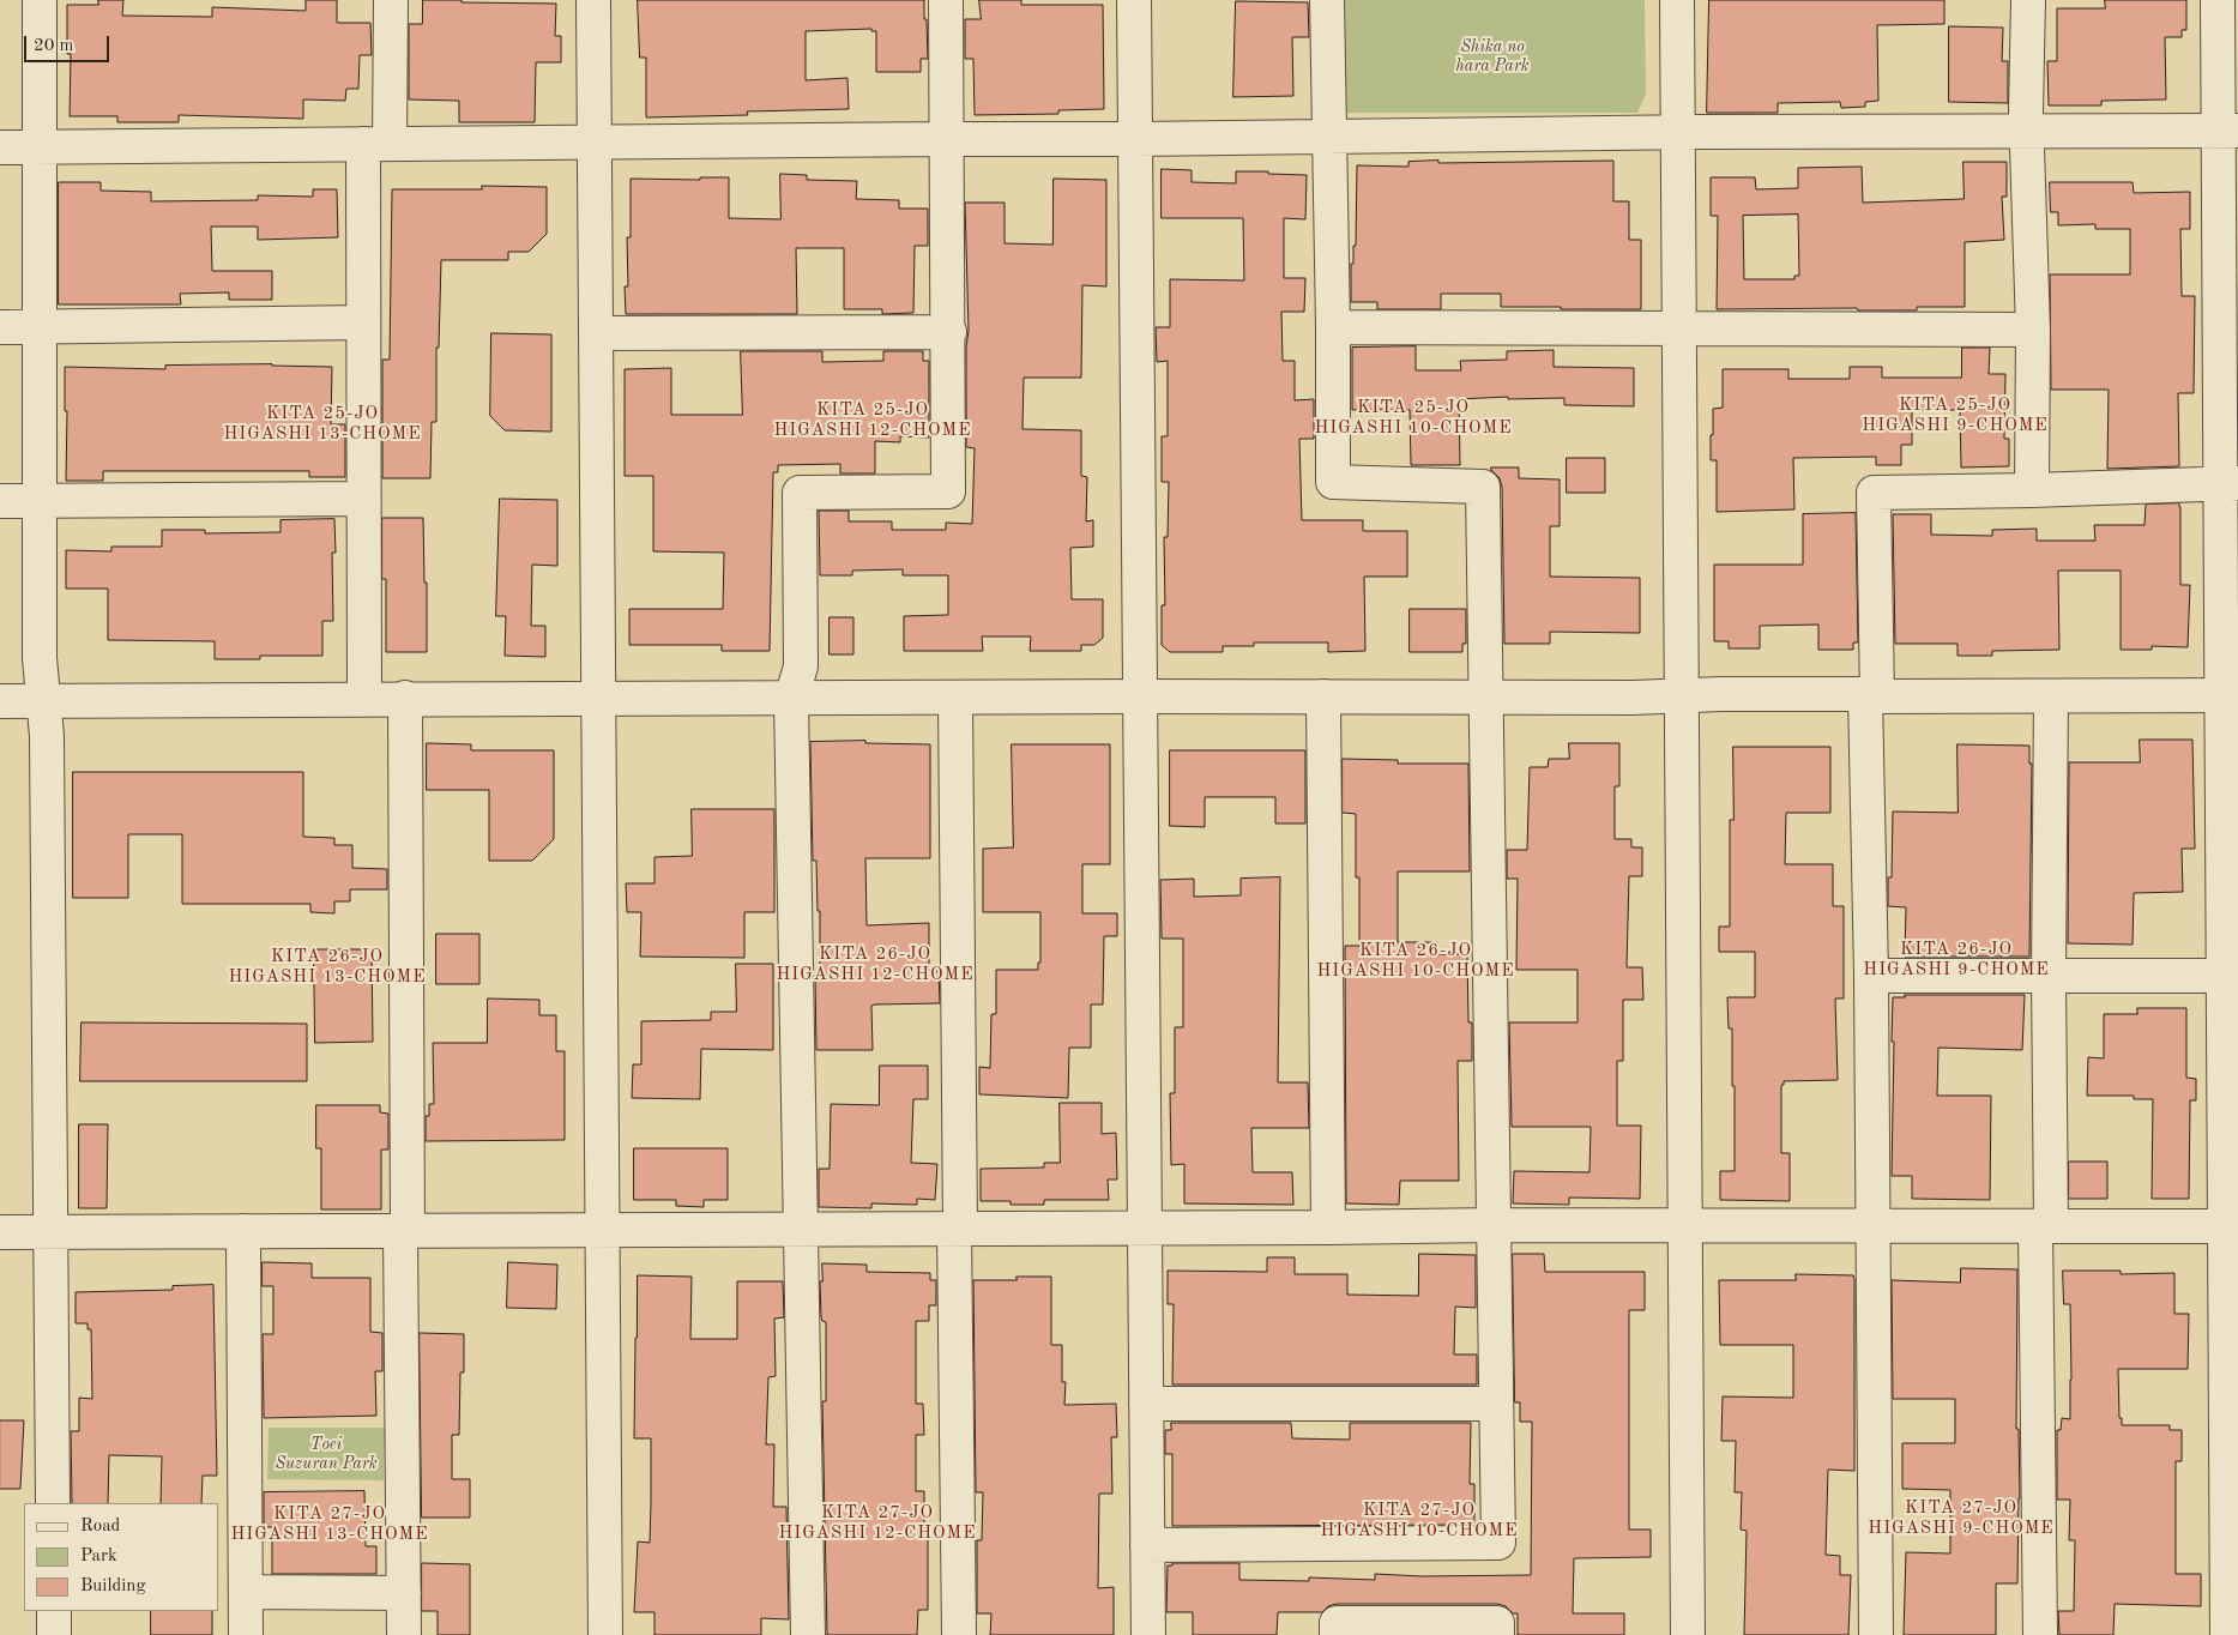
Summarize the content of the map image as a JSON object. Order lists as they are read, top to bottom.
{
  "districts": [
    "KITA 25-JO HIGASHI 9-CHOME",
    "KITA 25-JO HIGASHI 10-CHOME",
    "KITA 25-JO HIGASHI 12-CHOME",
    "KITA 25-JO HIGASHI 13-CHOME",
    "KITA 26-JO HIGASHI 9-CHOME",
    "KITA 26-JO HIGASHI 10-CHOME",
    "KITA 26-JO HIGASHI 12-CHOME",
    "KITA 26-JO HIGASHI 13-CHOME",
    "KITA 27-JO HIGASHI 9-CHOME",
    "KITA 27-JO HIGASHI 10-CHOME",
    "KITA 27-JO HIGASHI 12-CHOME",
    "KITA 27-JO HIGASHI 13-CHOME"
  ],
  "parks": ["Shika no hara Park", "Toei Suzuran Park"],
  "legend": ["Road", "Park", "Building"],
  "scale_bar": "20 m"
}
